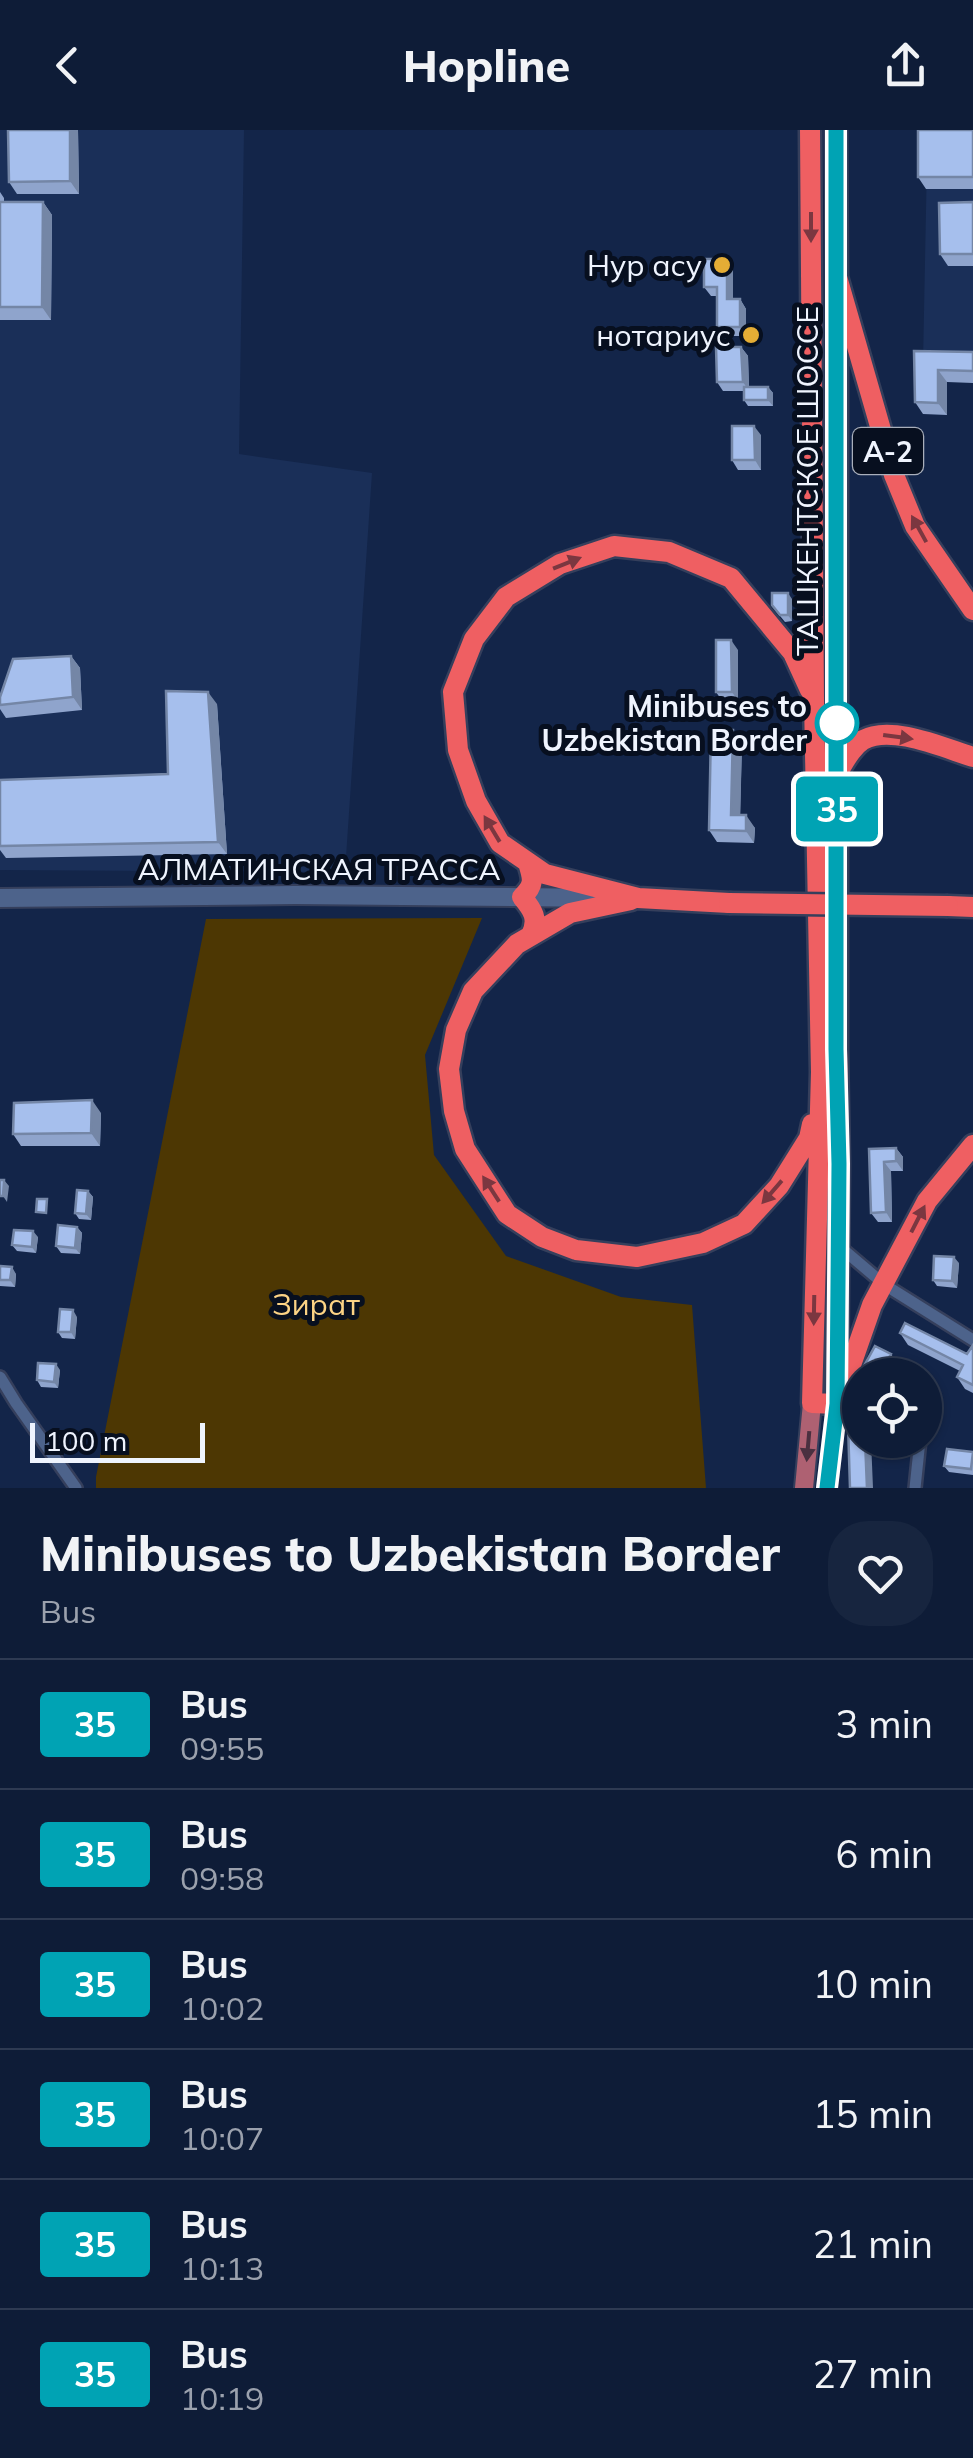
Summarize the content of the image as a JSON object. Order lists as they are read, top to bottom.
{
  "streets": {
    "highway": ["A-2", "ТАШКЕНТСКОЕ ШОССЕ"],
    "street": ["АЛМАТИНСКАЯ ТРАССА"]
  },
  "crossings": [
    ["A-2", "ТАШКЕНТСКОЕ ШОССЕ"]
  ],
  "parks": ["Зират"],
  "places": ["Нур асу", "нотариус", "Minibuses to Uzbekistan Border"],
  "lines": ["bus line 35"],
  "scale_bar": "100 m",
  "page": {
    "header": "Hopline",
    "on_map": "35",
    "scale": "100 m",
    "heading": ["Minibuses to Uzbekistan Border", "Bus"],
    "list": [
      {
        "mark": "35",
        "name": "Bus",
        "note": "09:55",
        "value": "3 min"
      },
      {
        "mark": "35",
        "name": "Bus",
        "note": "09:58",
        "value": "6 min"
      },
      {
        "mark": "35",
        "name": "Bus",
        "note": "10:02",
        "value": "10 min"
      },
      {
        "mark": "35",
        "name": "Bus",
        "note": "10:07",
        "value": "15 min"
      },
      {
        "mark": "35",
        "name": "Bus",
        "note": "10:13",
        "value": "21 min"
      },
      {
        "mark": "35",
        "name": "Bus",
        "note": "10:19",
        "value": "27 min"
      }
    ]
  }
}
